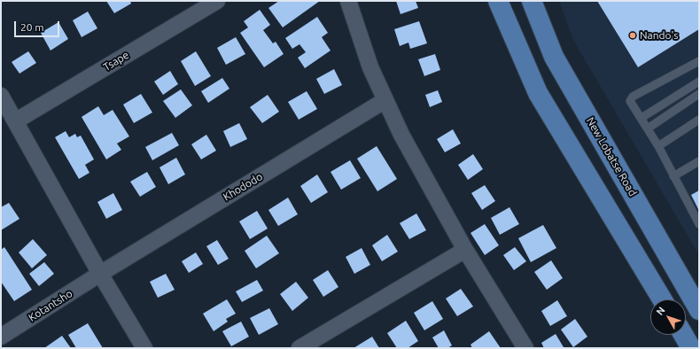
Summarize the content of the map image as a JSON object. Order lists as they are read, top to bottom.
{
  "streets": {
    "main road": ["New Lobatse Road"],
    "street": ["Tsape", "Khododo", "Kotantsho"]
  },
  "crossings": [
    ["Khododo", "Kotantsho"]
  ],
  "places": ["Nando's"],
  "scale_bar": "20 m",
  "north": "top left"
}
